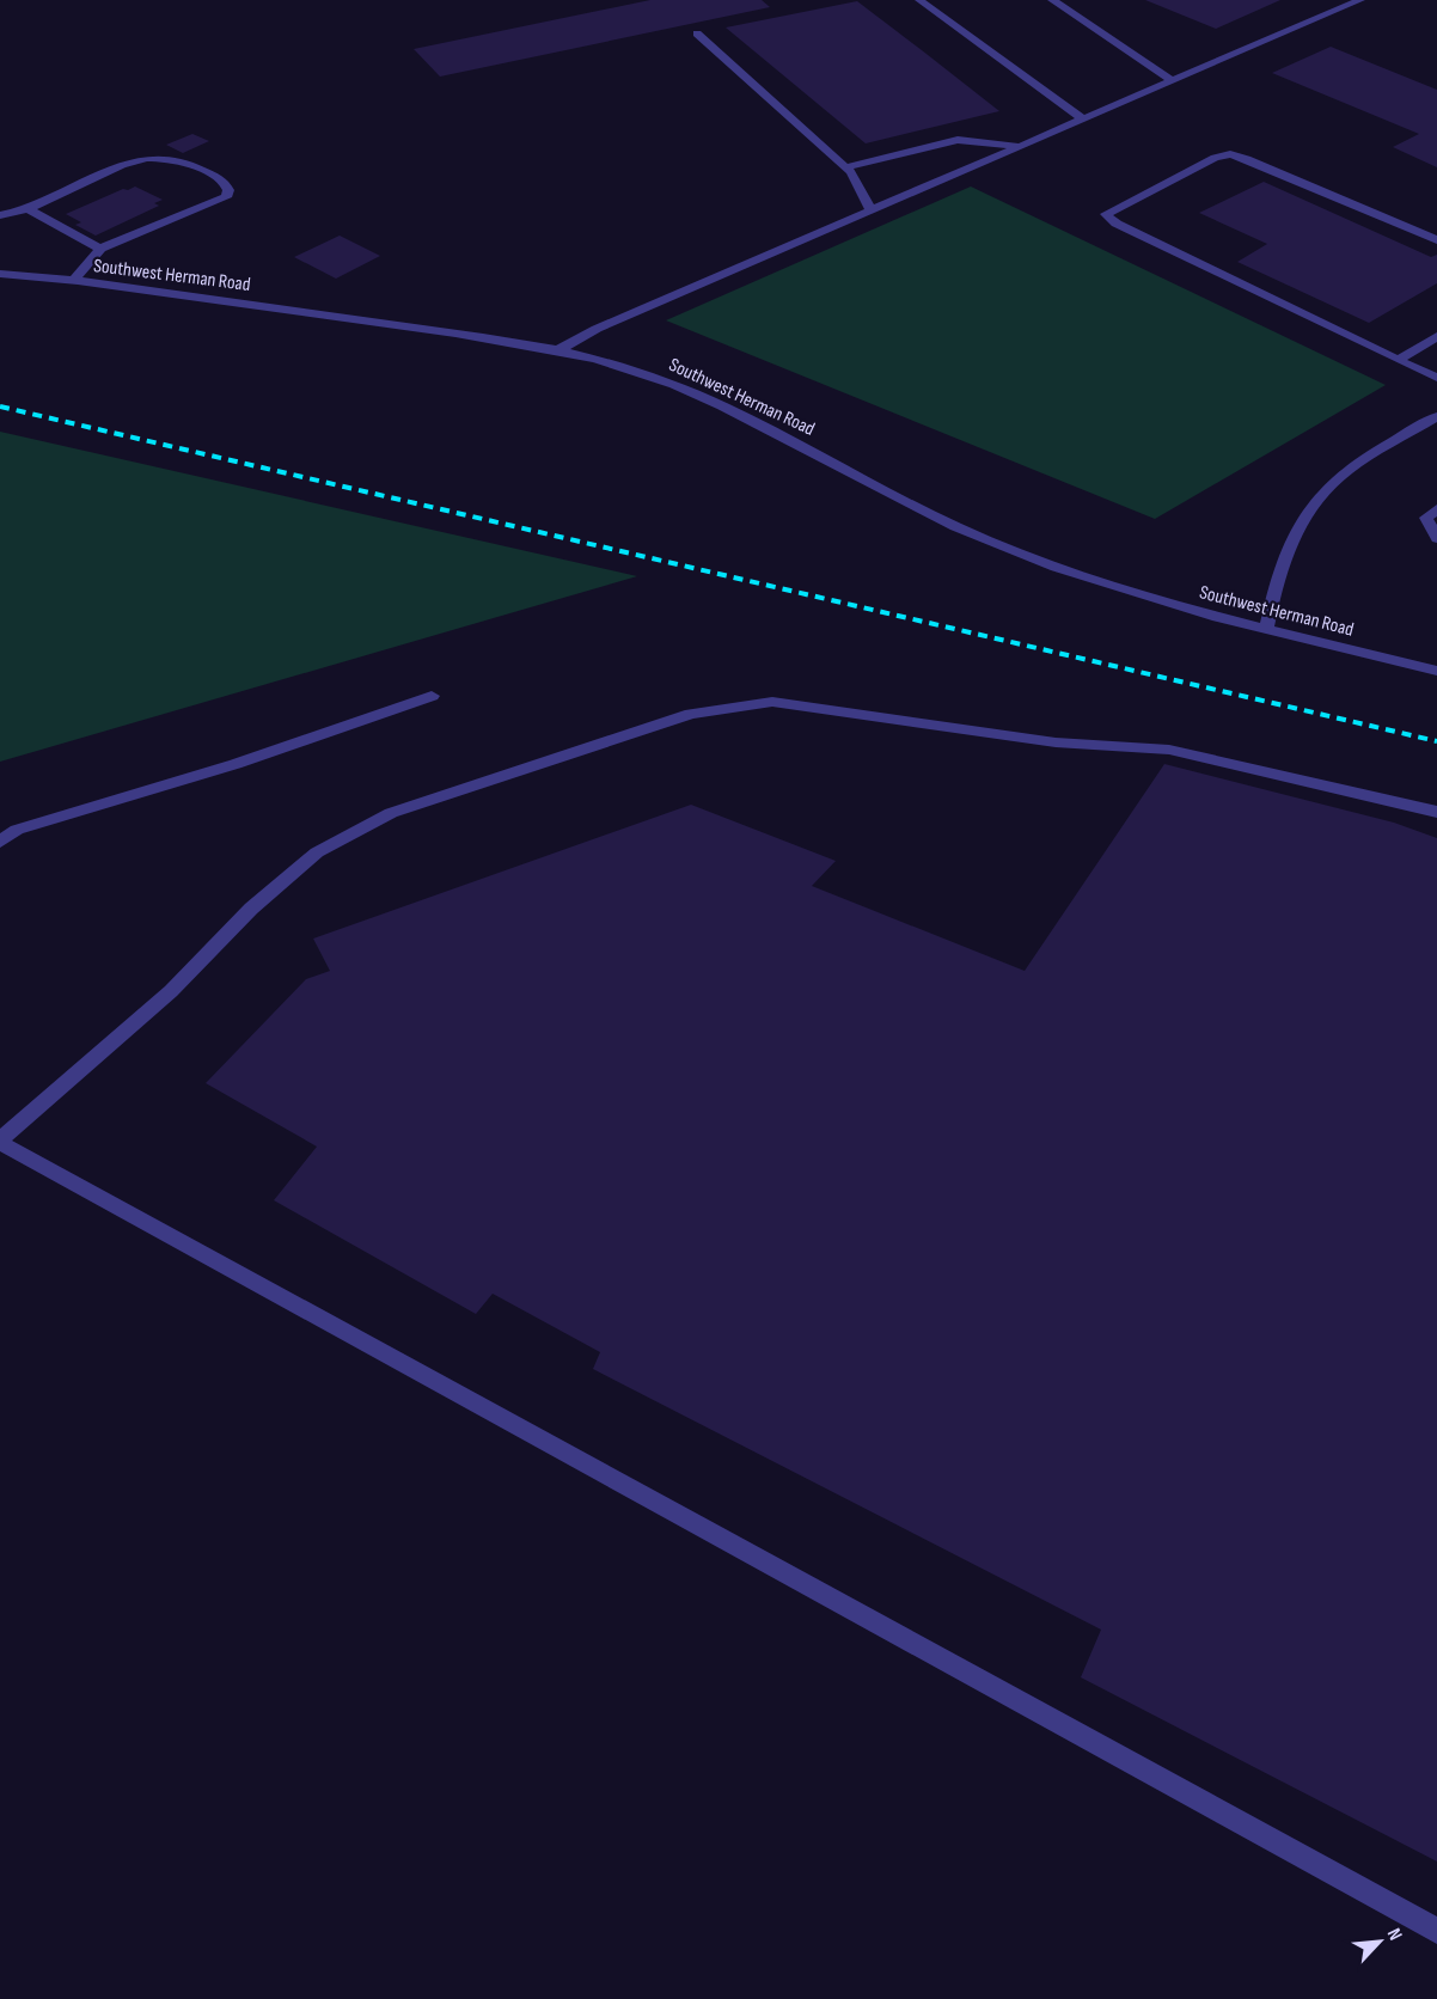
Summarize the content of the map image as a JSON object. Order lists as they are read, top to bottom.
{
  "streets": {
    "street": ["Southwest Herman Road"]
  },
  "north": "top right"
}
